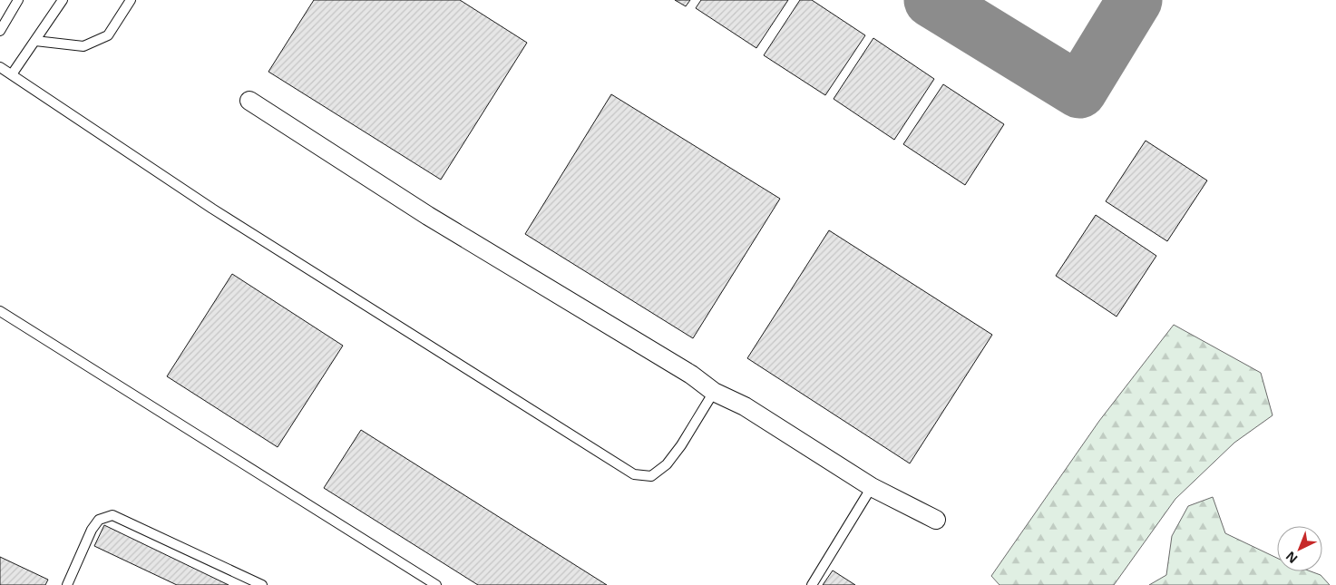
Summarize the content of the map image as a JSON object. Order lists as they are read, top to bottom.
{
  "north": "bottom left"
}
